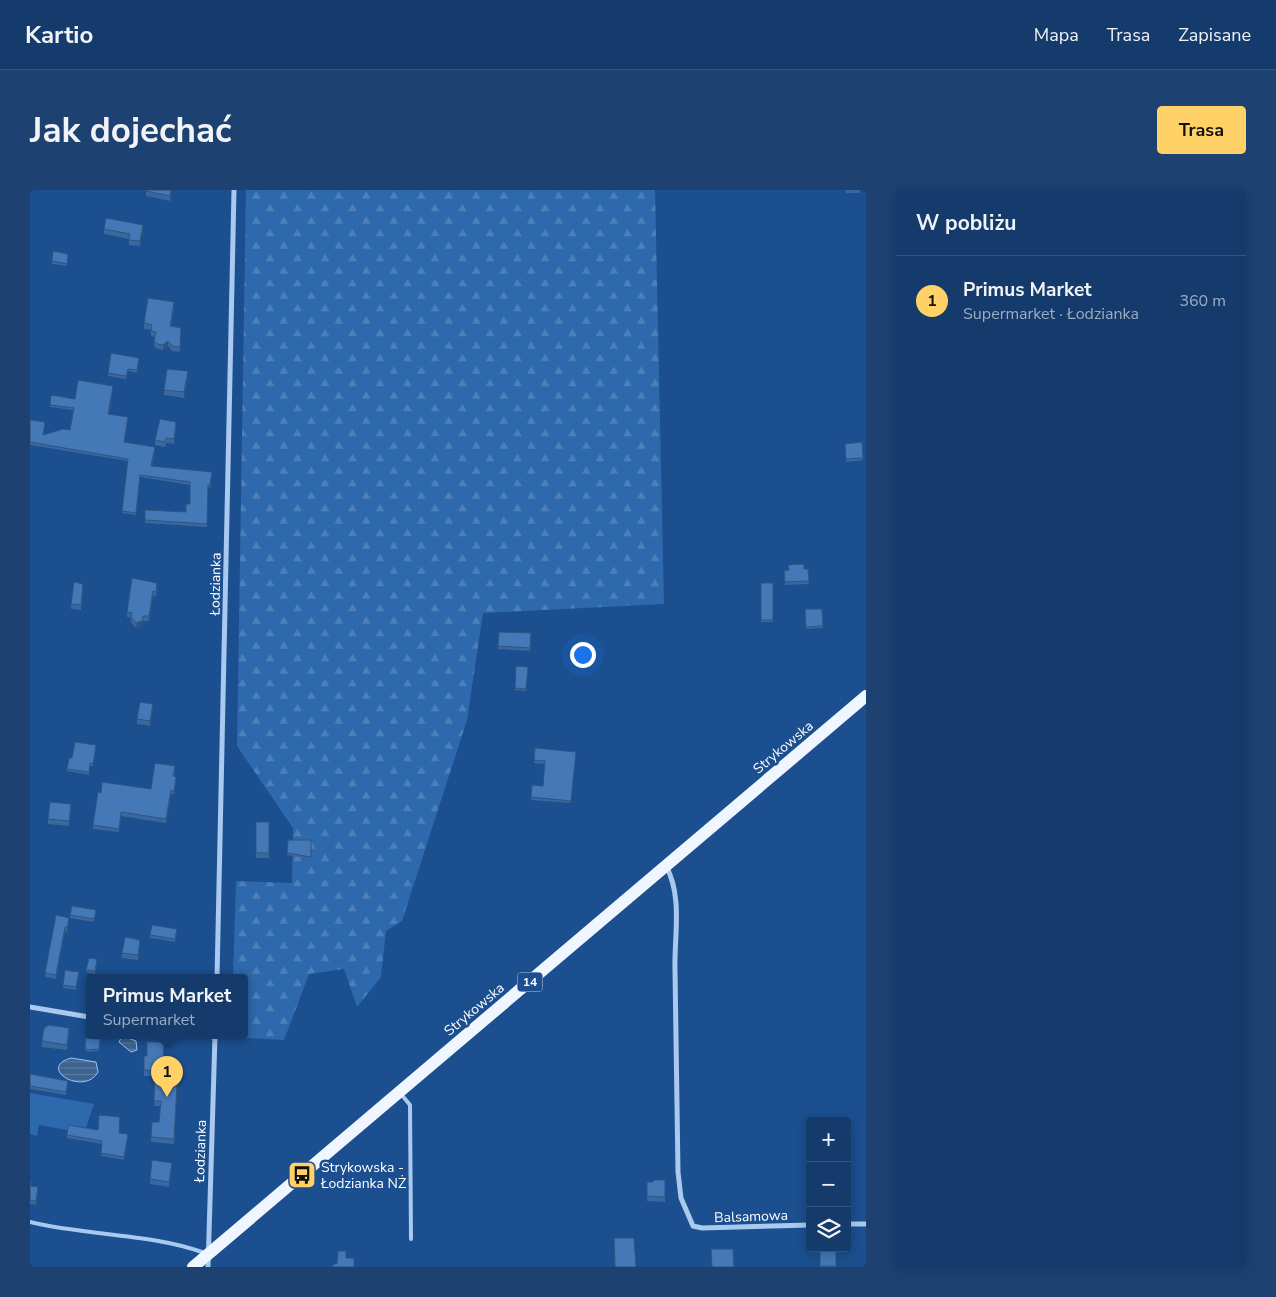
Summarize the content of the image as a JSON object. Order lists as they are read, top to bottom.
{
  "streets": {
    "main road": ["Strykowska", "14"],
    "street": ["Łodzianka", "Balsamowa"]
  },
  "crossings": [
    ["Łodzianka", "Strykowska"],
    ["Strykowska", "Balsamowa"]
  ],
  "places": {
    "bus stop": ["Strykowska - Łodzianka NŻ"]
  },
  "page": {
    "header": "Kartio",
    "nav": ["Mapa", "Trasa", "Zapisane"],
    "buttons": "Trasa",
    "title": "Jak dojechać",
    "heading": "W pobliżu",
    "list": [
      {
        "mark": "1",
        "name": "Primus Market",
        "note": "Supermarket · Łodzianka",
        "value": "360 m"
      }
    ],
    "popup": ["Primus Market", "Supermarket"],
    "pins": "1",
    "map_buttons": ["+", "−"]
  }
}
